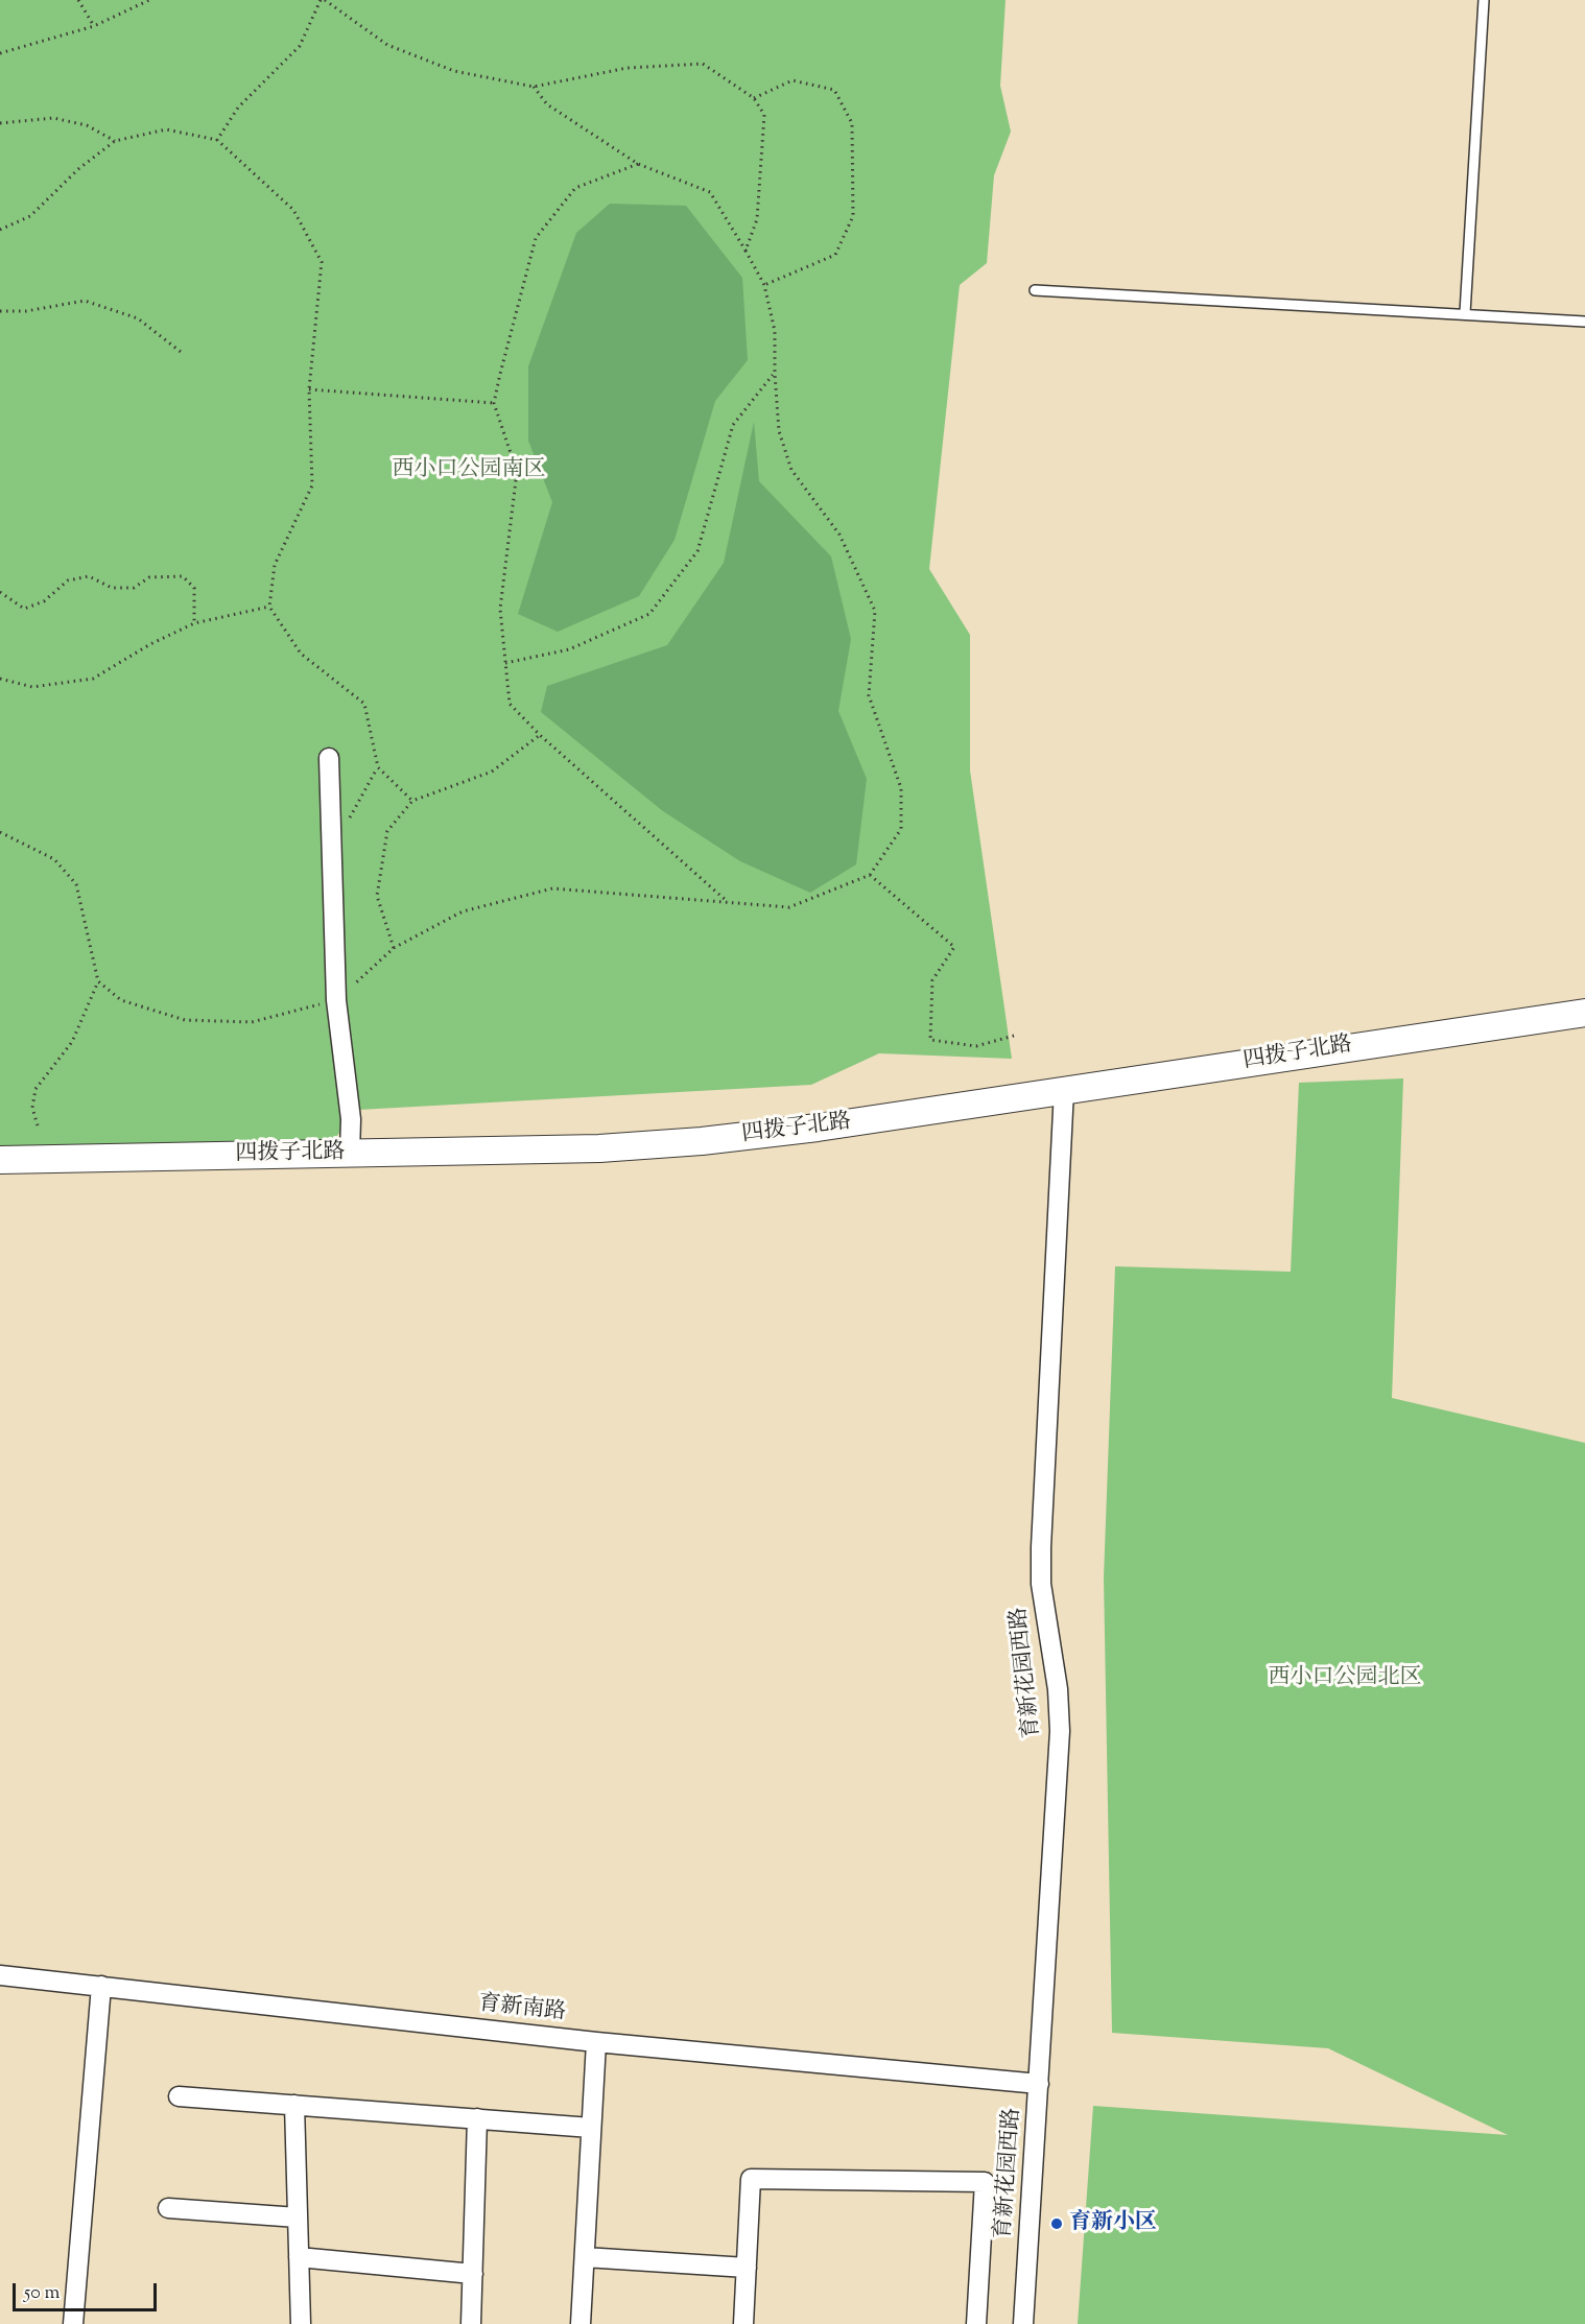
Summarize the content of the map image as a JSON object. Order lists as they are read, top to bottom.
{
  "streets": {
    "street": ["四拨子北路", "育新花园西路", "育新南路"]
  },
  "crossings": [
    ["四拨子北路", "育新花园西路"],
    ["育新花园西路", "育新南路"]
  ],
  "parks": ["西小口公园南区", "西小口公园北区"],
  "places": ["育新小区"],
  "scale_bar": "50 m"
}
